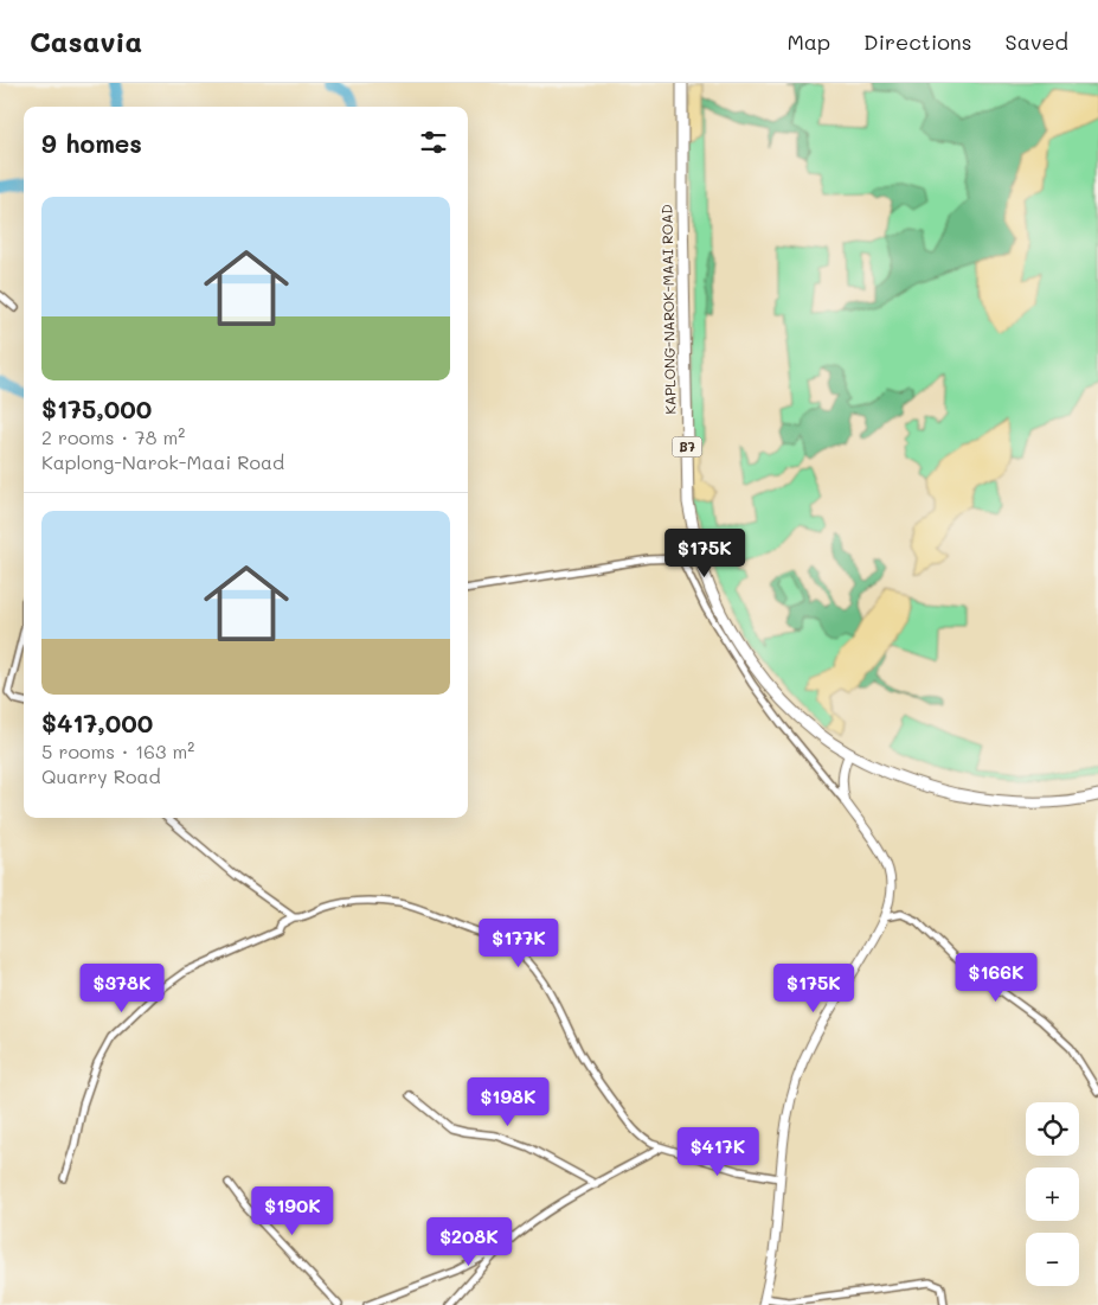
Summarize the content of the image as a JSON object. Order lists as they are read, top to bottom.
{
  "streets": {
    "highway": ["KAPLONG-NAROK-MAAI ROAD", "B7"]
  },
  "page": {
    "header": "Casavia",
    "nav": ["Map", "Directions", "Saved"],
    "heading": "9 homes",
    "list": [
      {
        "name": "$175,000",
        "note": "2 rooms · 78 m² · Kaplong-Narok-Maai Road"
      },
      {
        "name": "$417,000",
        "note": "5 rooms · 163 m² · Quarry Road"
      }
    ],
    "price": [
      "$175K",
      "$177K",
      "$166K",
      "$378K",
      "$175K",
      "$198K",
      "$417K",
      "$190K",
      "$208K"
    ],
    "map_buttons": ["+", "−"]
  }
}
